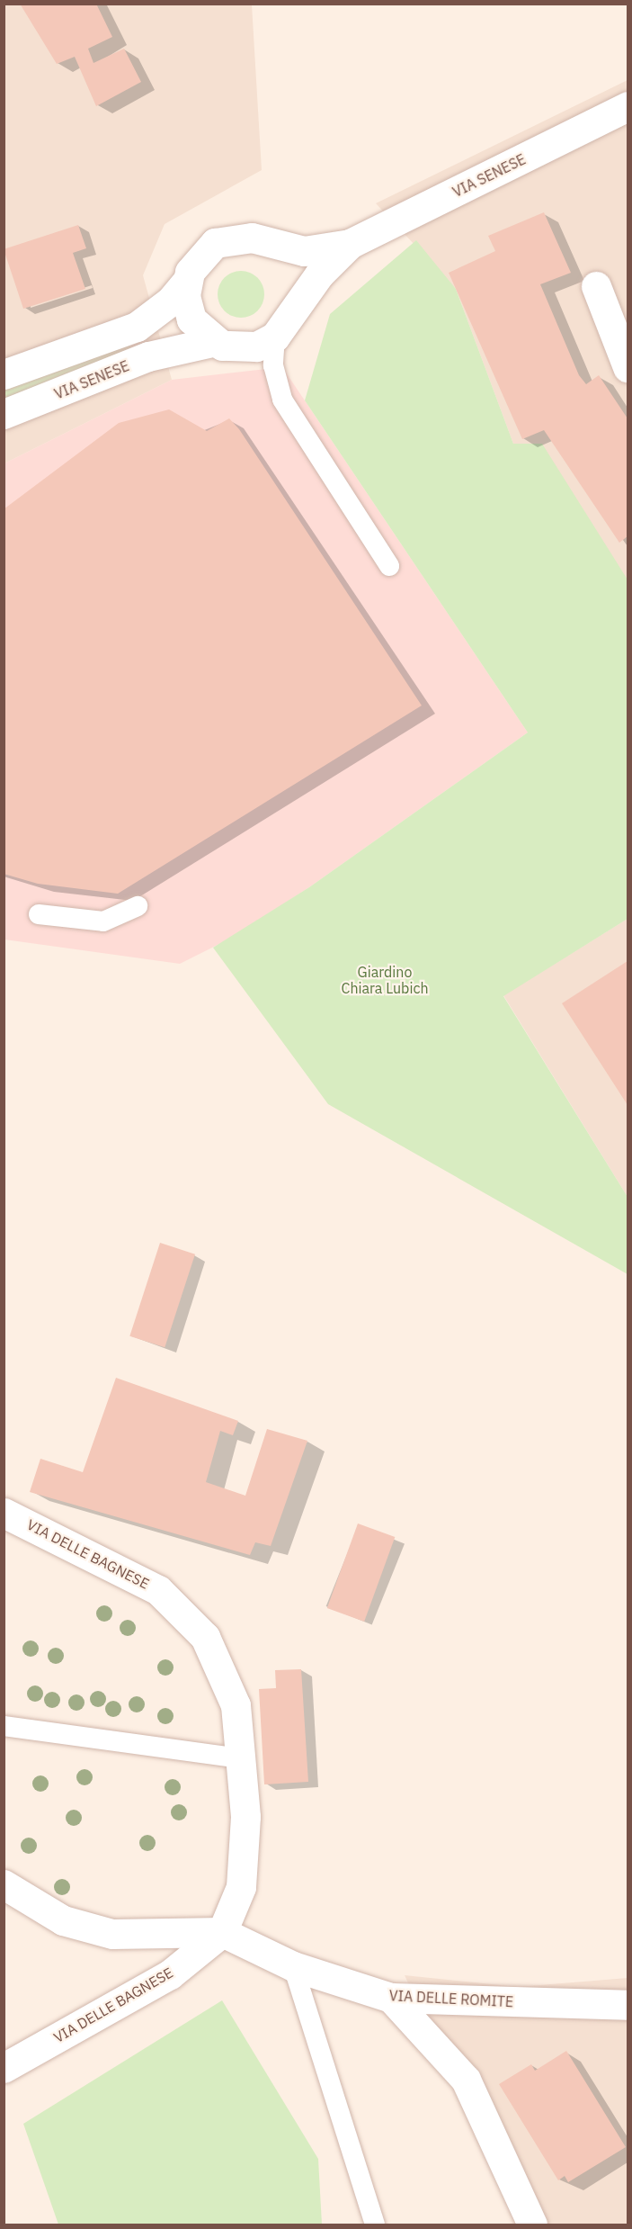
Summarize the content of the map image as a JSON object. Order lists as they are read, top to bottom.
{
  "streets": {
    "street": ["VIA SENESE", "VIA DELLE BAGNESE", "VIA DELLE ROMITE"]
  },
  "crossings": [
    ["VIA DELLE BAGNESE", "VIA DELLE ROMITE"]
  ],
  "parks": ["Giardino Chiara Lubich"]
}
